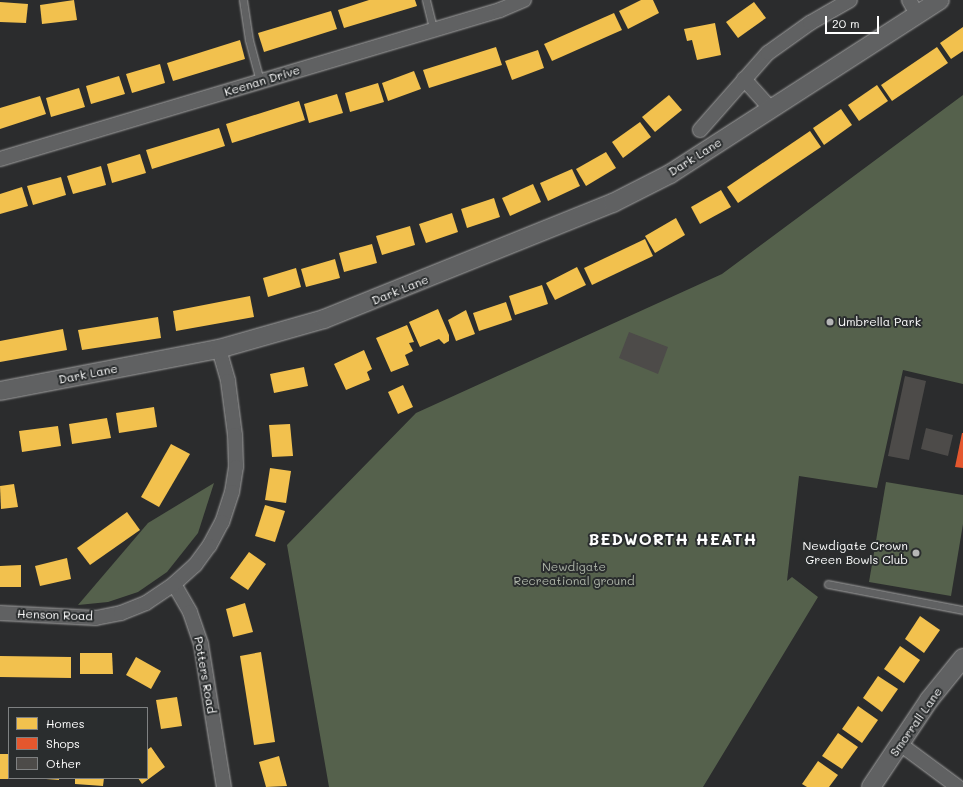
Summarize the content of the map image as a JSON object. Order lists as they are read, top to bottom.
{
  "streets": {
    "street": [
      "Keenan Drive",
      "Dark Lane",
      "Henson Road",
      "Potters Road",
      "Smorrall Lane"
    ]
  },
  "crossings": [
    ["Henson Road", "Potters Road"]
  ],
  "districts": ["BEDWORTH HEATH"],
  "parks": ["Newdigate Recreational ground"],
  "places": ["Umbrella Park", "Newdigate Crown Green Bowls Club"],
  "legend": ["Homes", "Shops", "Other"],
  "scale_bar": "20 m"
}
